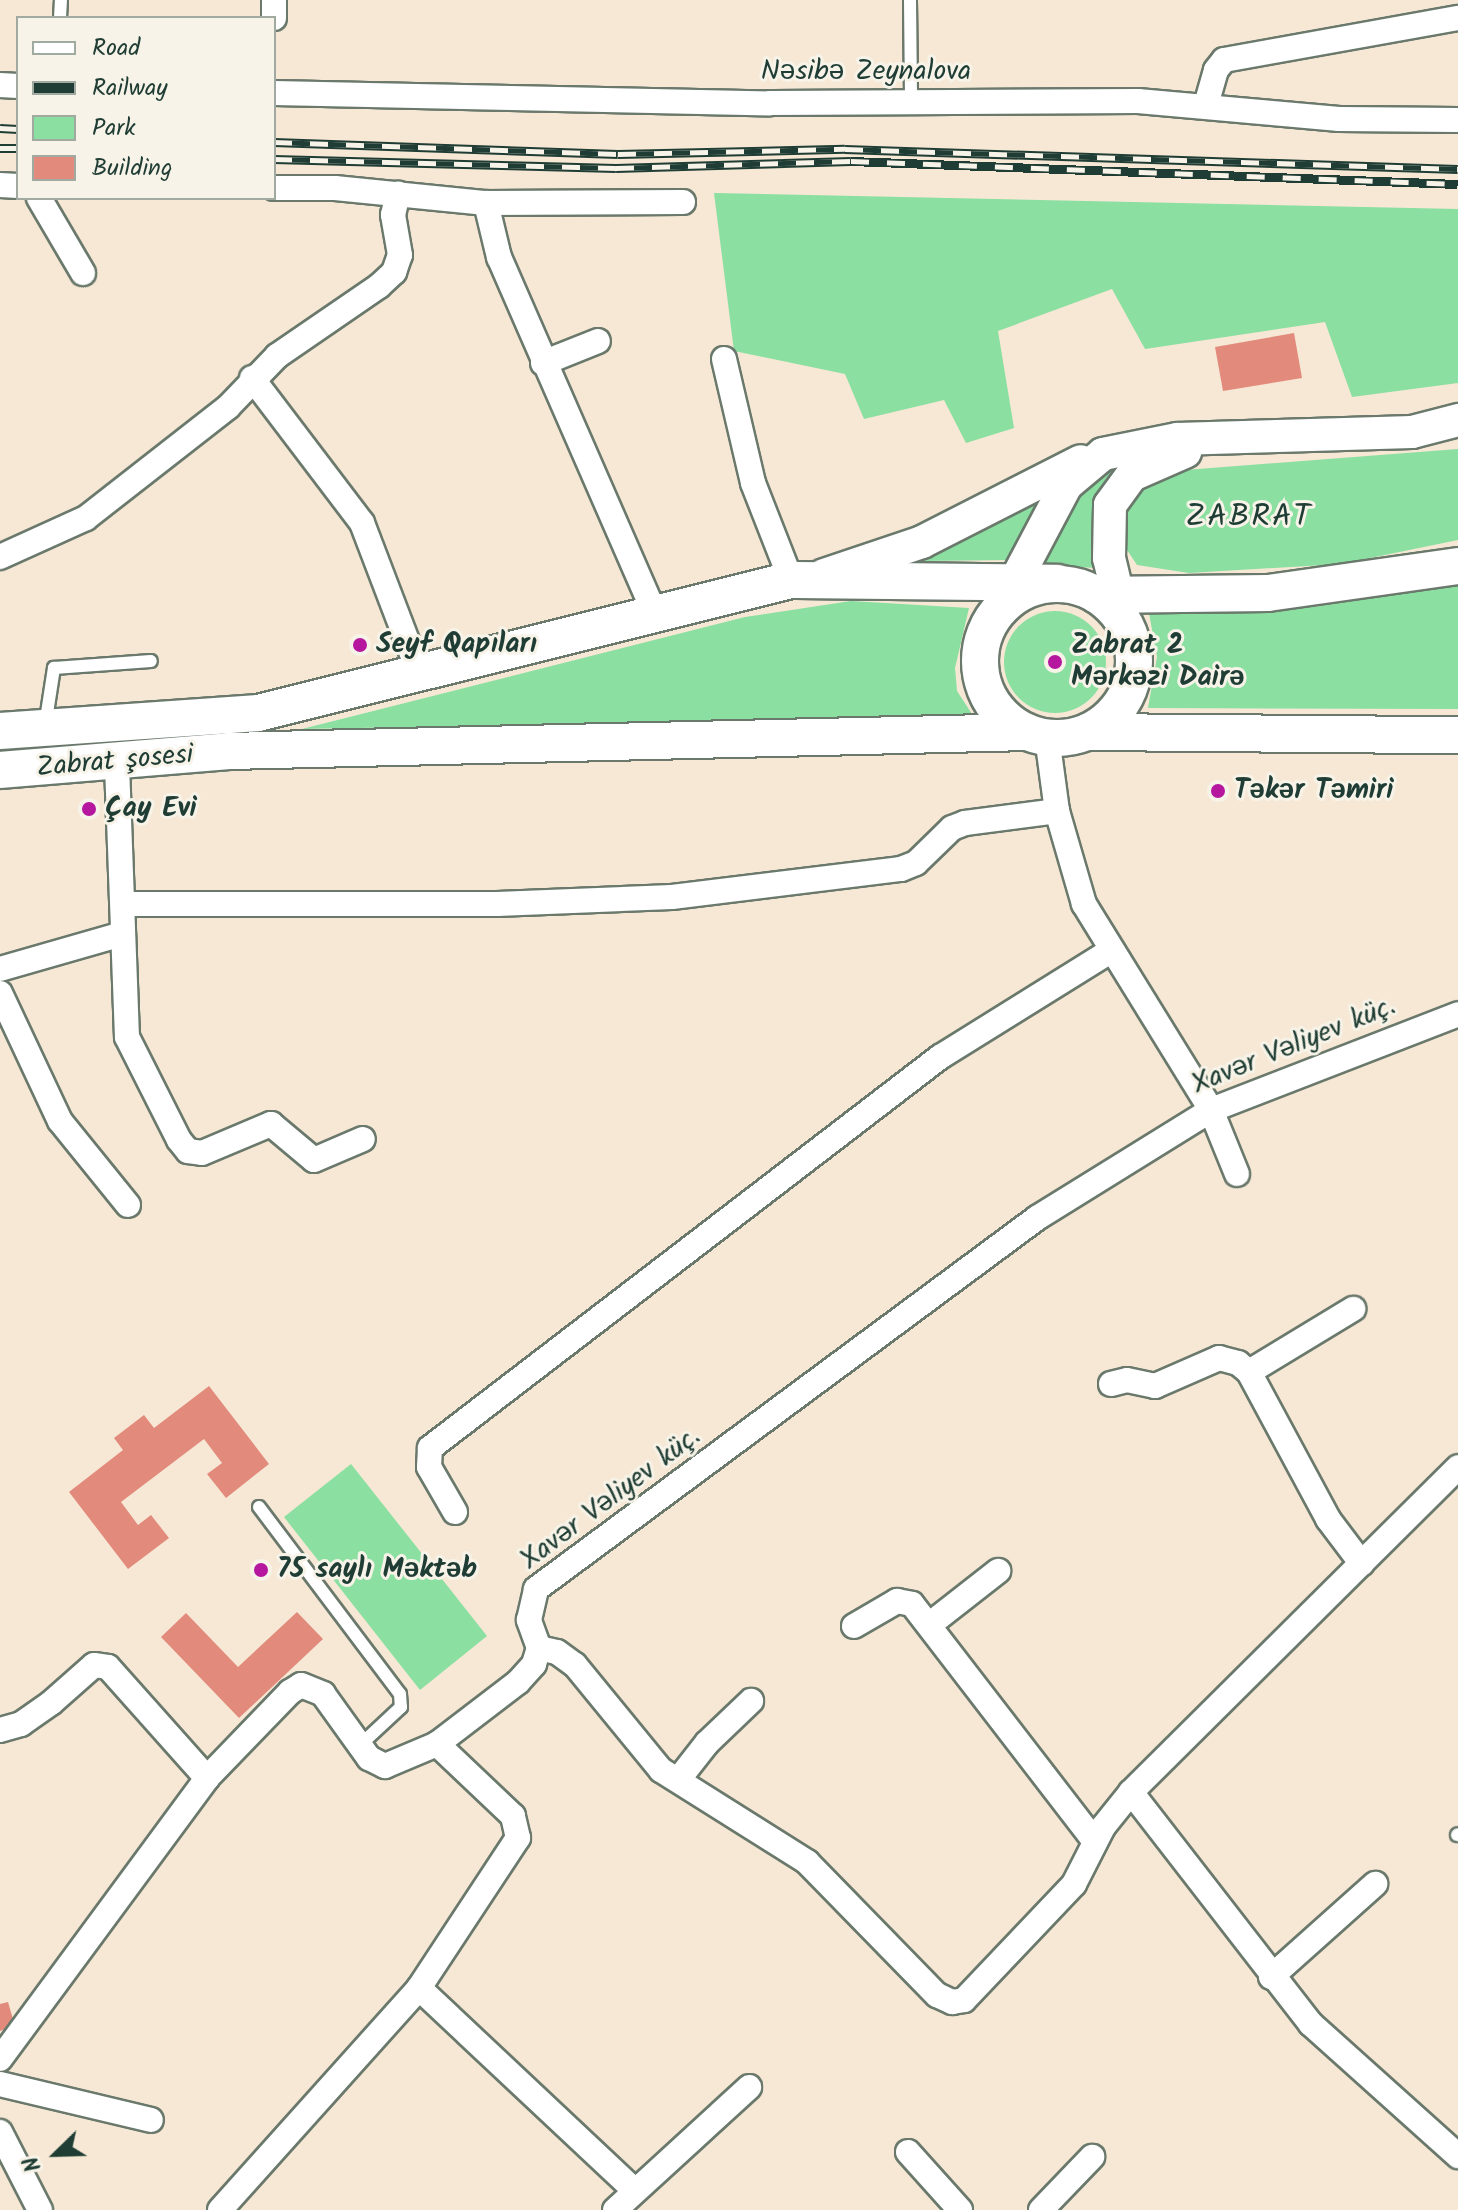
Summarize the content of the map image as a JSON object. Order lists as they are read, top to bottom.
{
  "streets": {
    "main road": ["Zabrat şosesi"],
    "street": ["Nəsibə Zeynalova", "Xavər Vəliyev küç."]
  },
  "districts": ["ZABRAT"],
  "places": [
    "Seyf Qapıları",
    "Zabrat 2 Mərkəzi Dairə",
    "Təkər Təmiri",
    "Çay Evi",
    "75 saylı Məktəb"
  ],
  "legend": [
    "Road",
    "Railway",
    "Park",
    "Building"
  ],
  "north": "bottom left"
}
